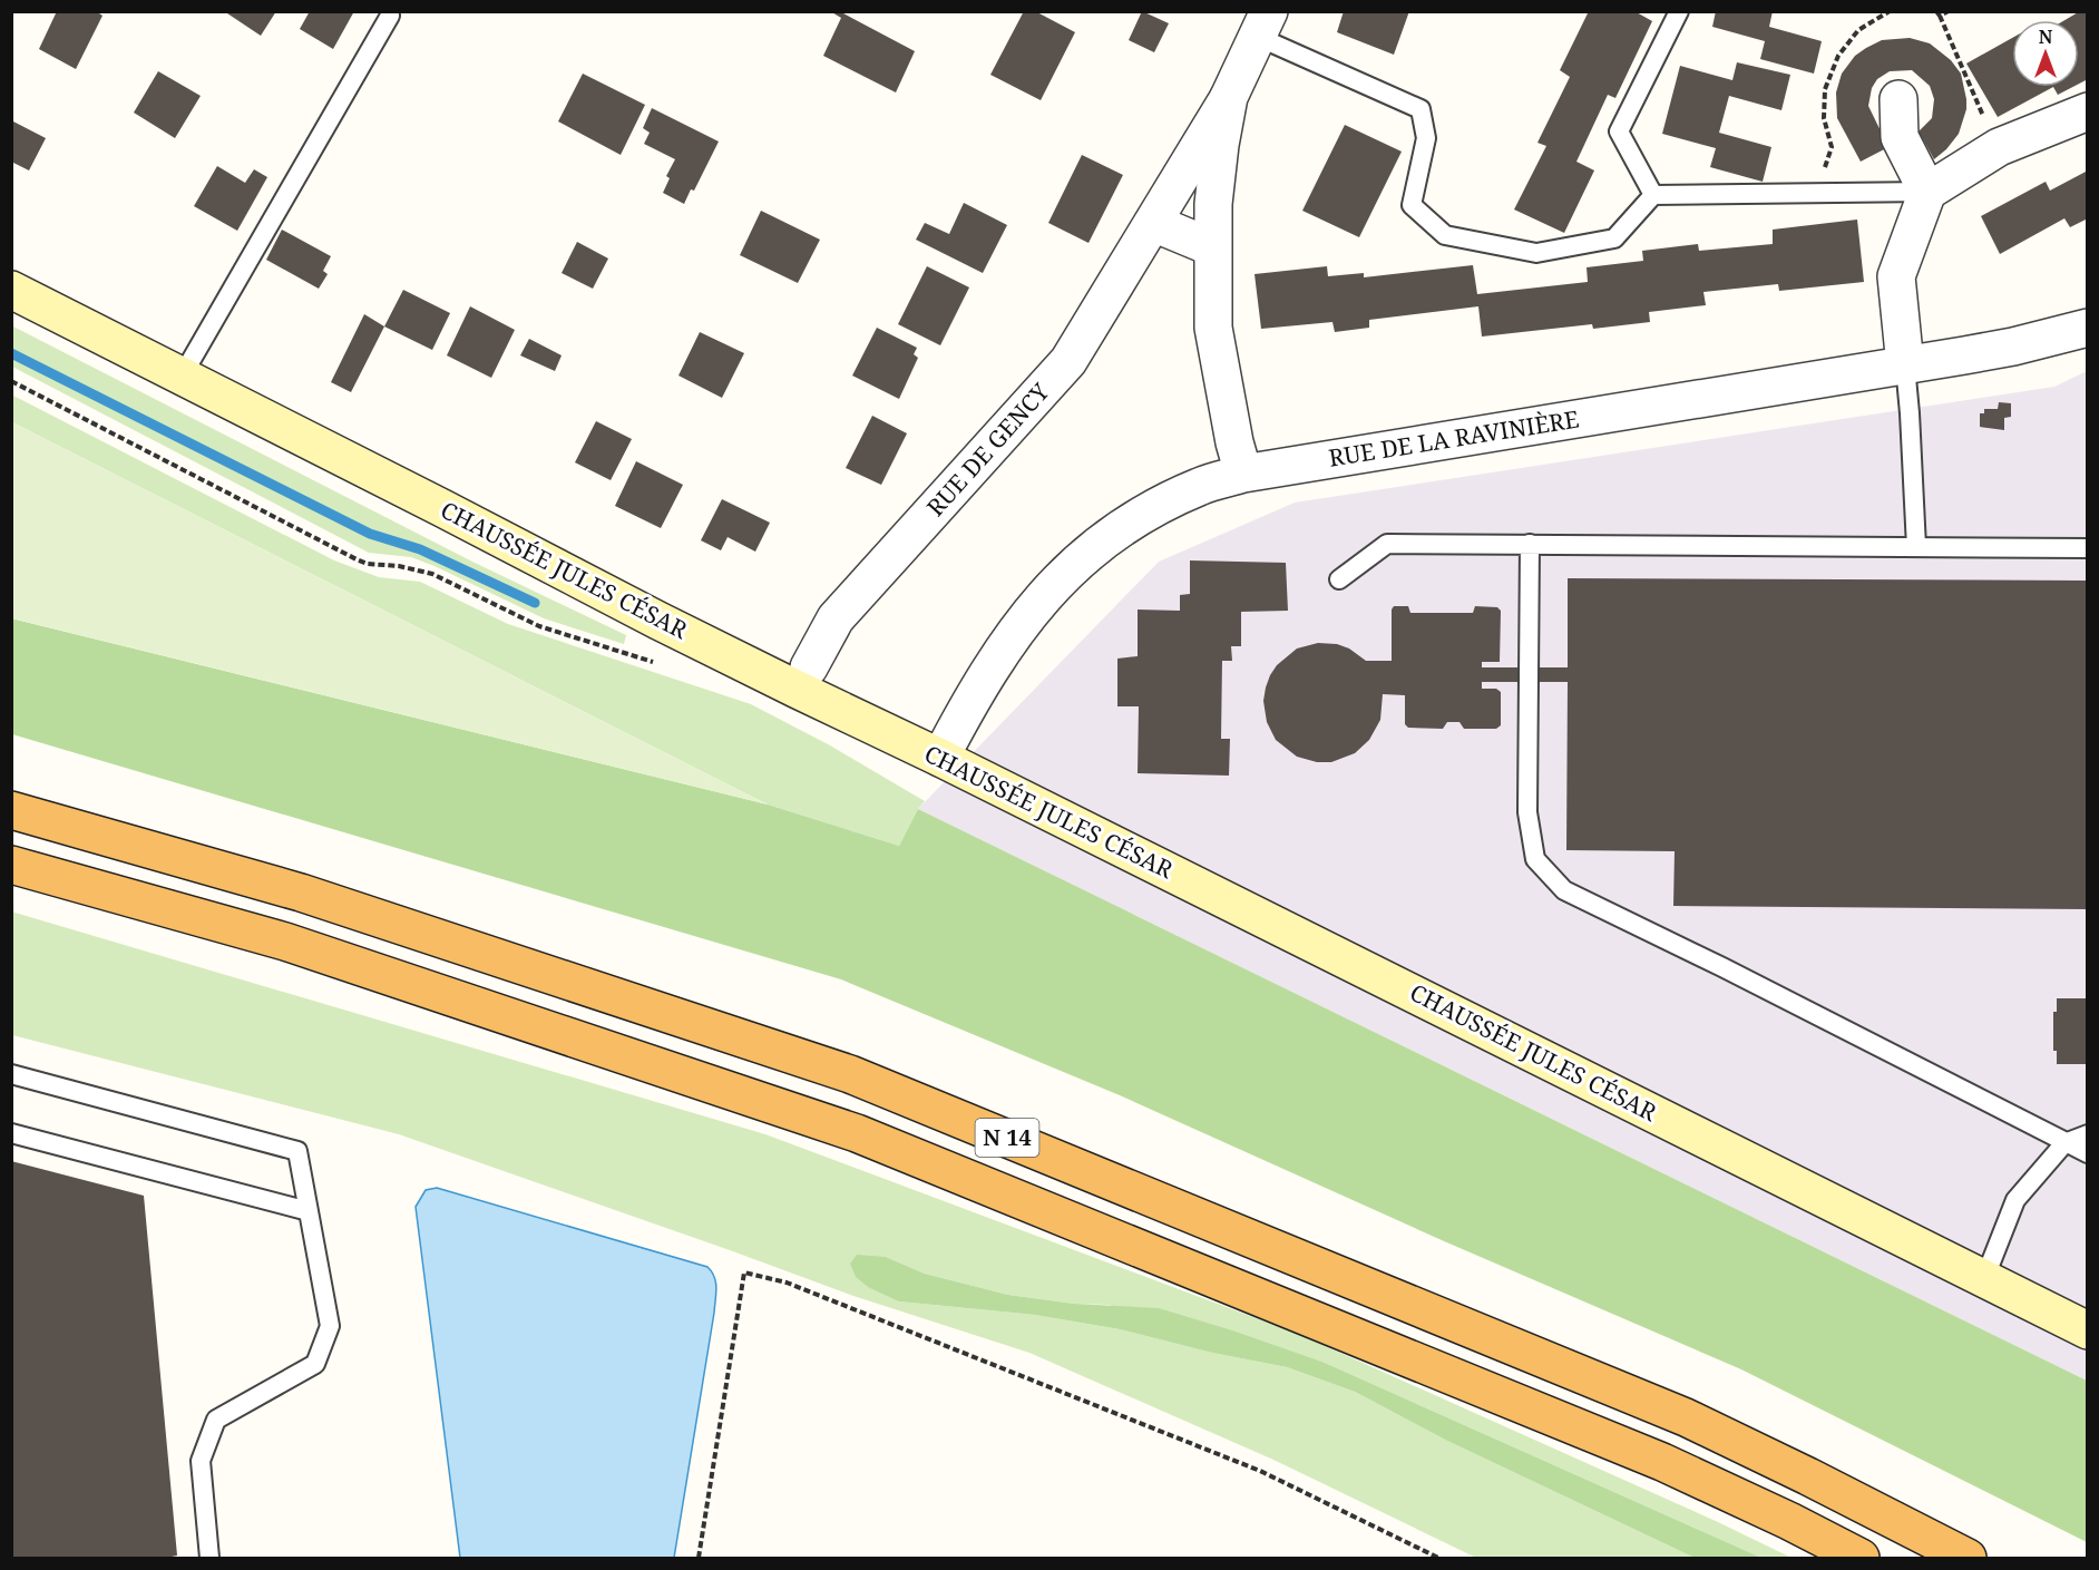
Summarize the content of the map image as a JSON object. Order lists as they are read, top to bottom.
{
  "streets": {
    "highway": ["N 14"],
    "main road": ["CHAUSSÉE JULES CÉSAR"],
    "street": ["RUE DE LA RAVINIÈRE", "RUE DE GENCY"]
  },
  "crossings": [
    ["RUE DE LA RAVINIÈRE", "RUE DE GENCY"],
    ["RUE DE LA RAVINIÈRE", "CHAUSSÉE JULES CÉSAR"]
  ],
  "north": "top"
}
